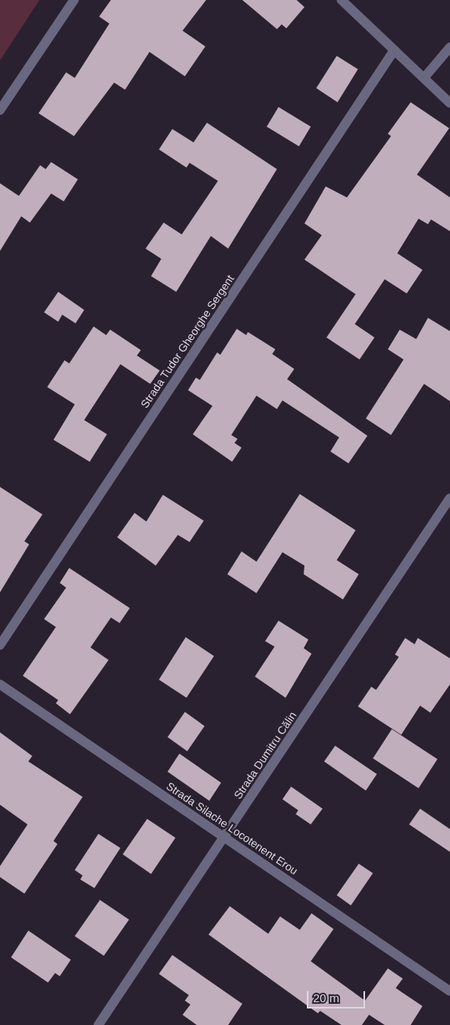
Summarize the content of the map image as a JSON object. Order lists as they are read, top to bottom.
{
  "streets": {
    "street": ["Strada Tudor Gheorghe Sergent", "Strada Dumitru Călin", "Strada Silache Locotenent Erou"]
  },
  "crossings": [
    ["Strada Dumitru Călin", "Strada Silache Locotenent Erou"]
  ],
  "scale_bar": "20 m"
}
